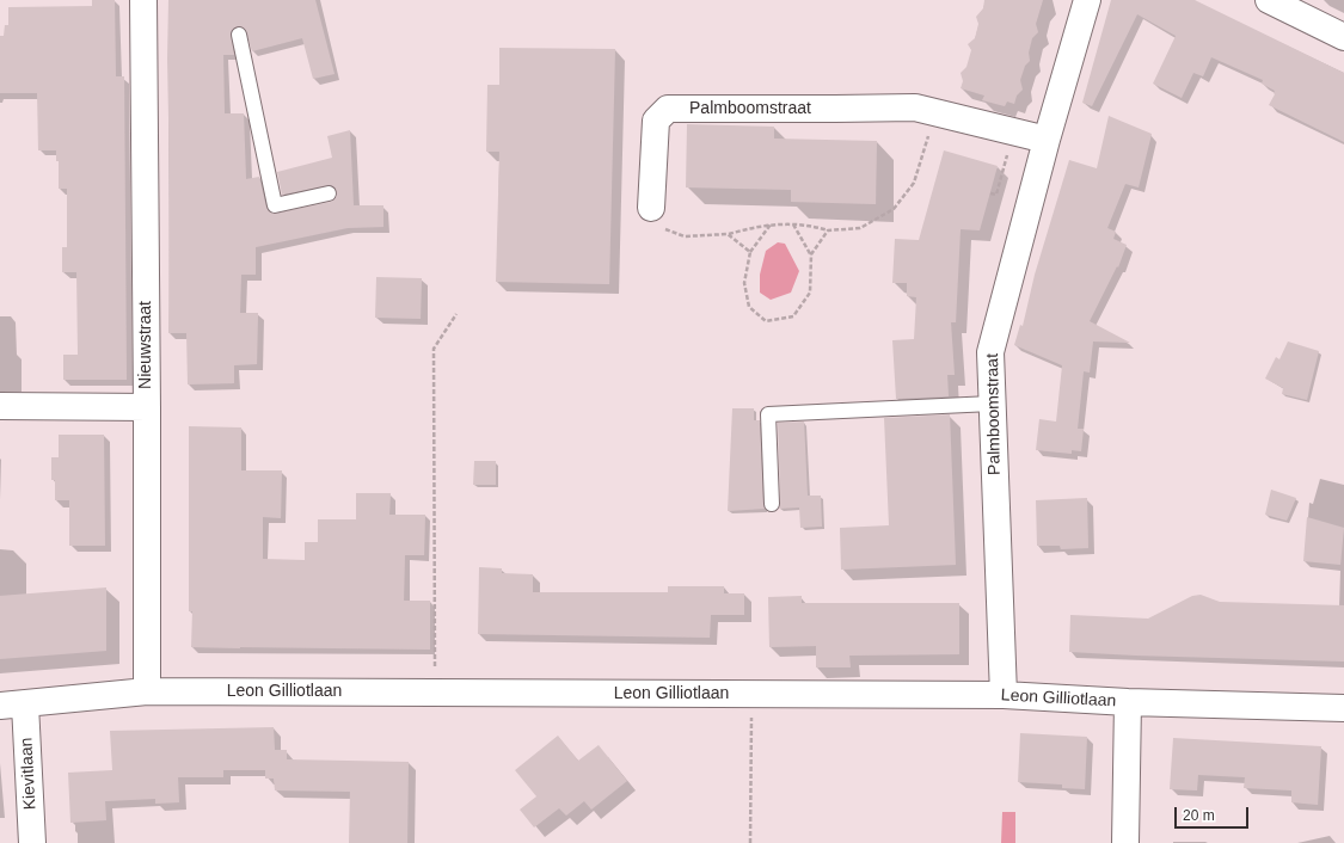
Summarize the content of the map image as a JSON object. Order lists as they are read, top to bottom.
{
  "streets": {
    "street": [
      "Palmboomstraat",
      "Nieuwstraat",
      "Leon Gilliotlaan",
      "Kievitlaan"
    ]
  },
  "crossings": [
    ["Palmboomstraat", "Leon Gilliotlaan"],
    ["Nieuwstraat", "Leon Gilliotlaan"],
    ["Leon Gilliotlaan", "Kievitlaan"]
  ],
  "scale_bar": "20 m"
}
